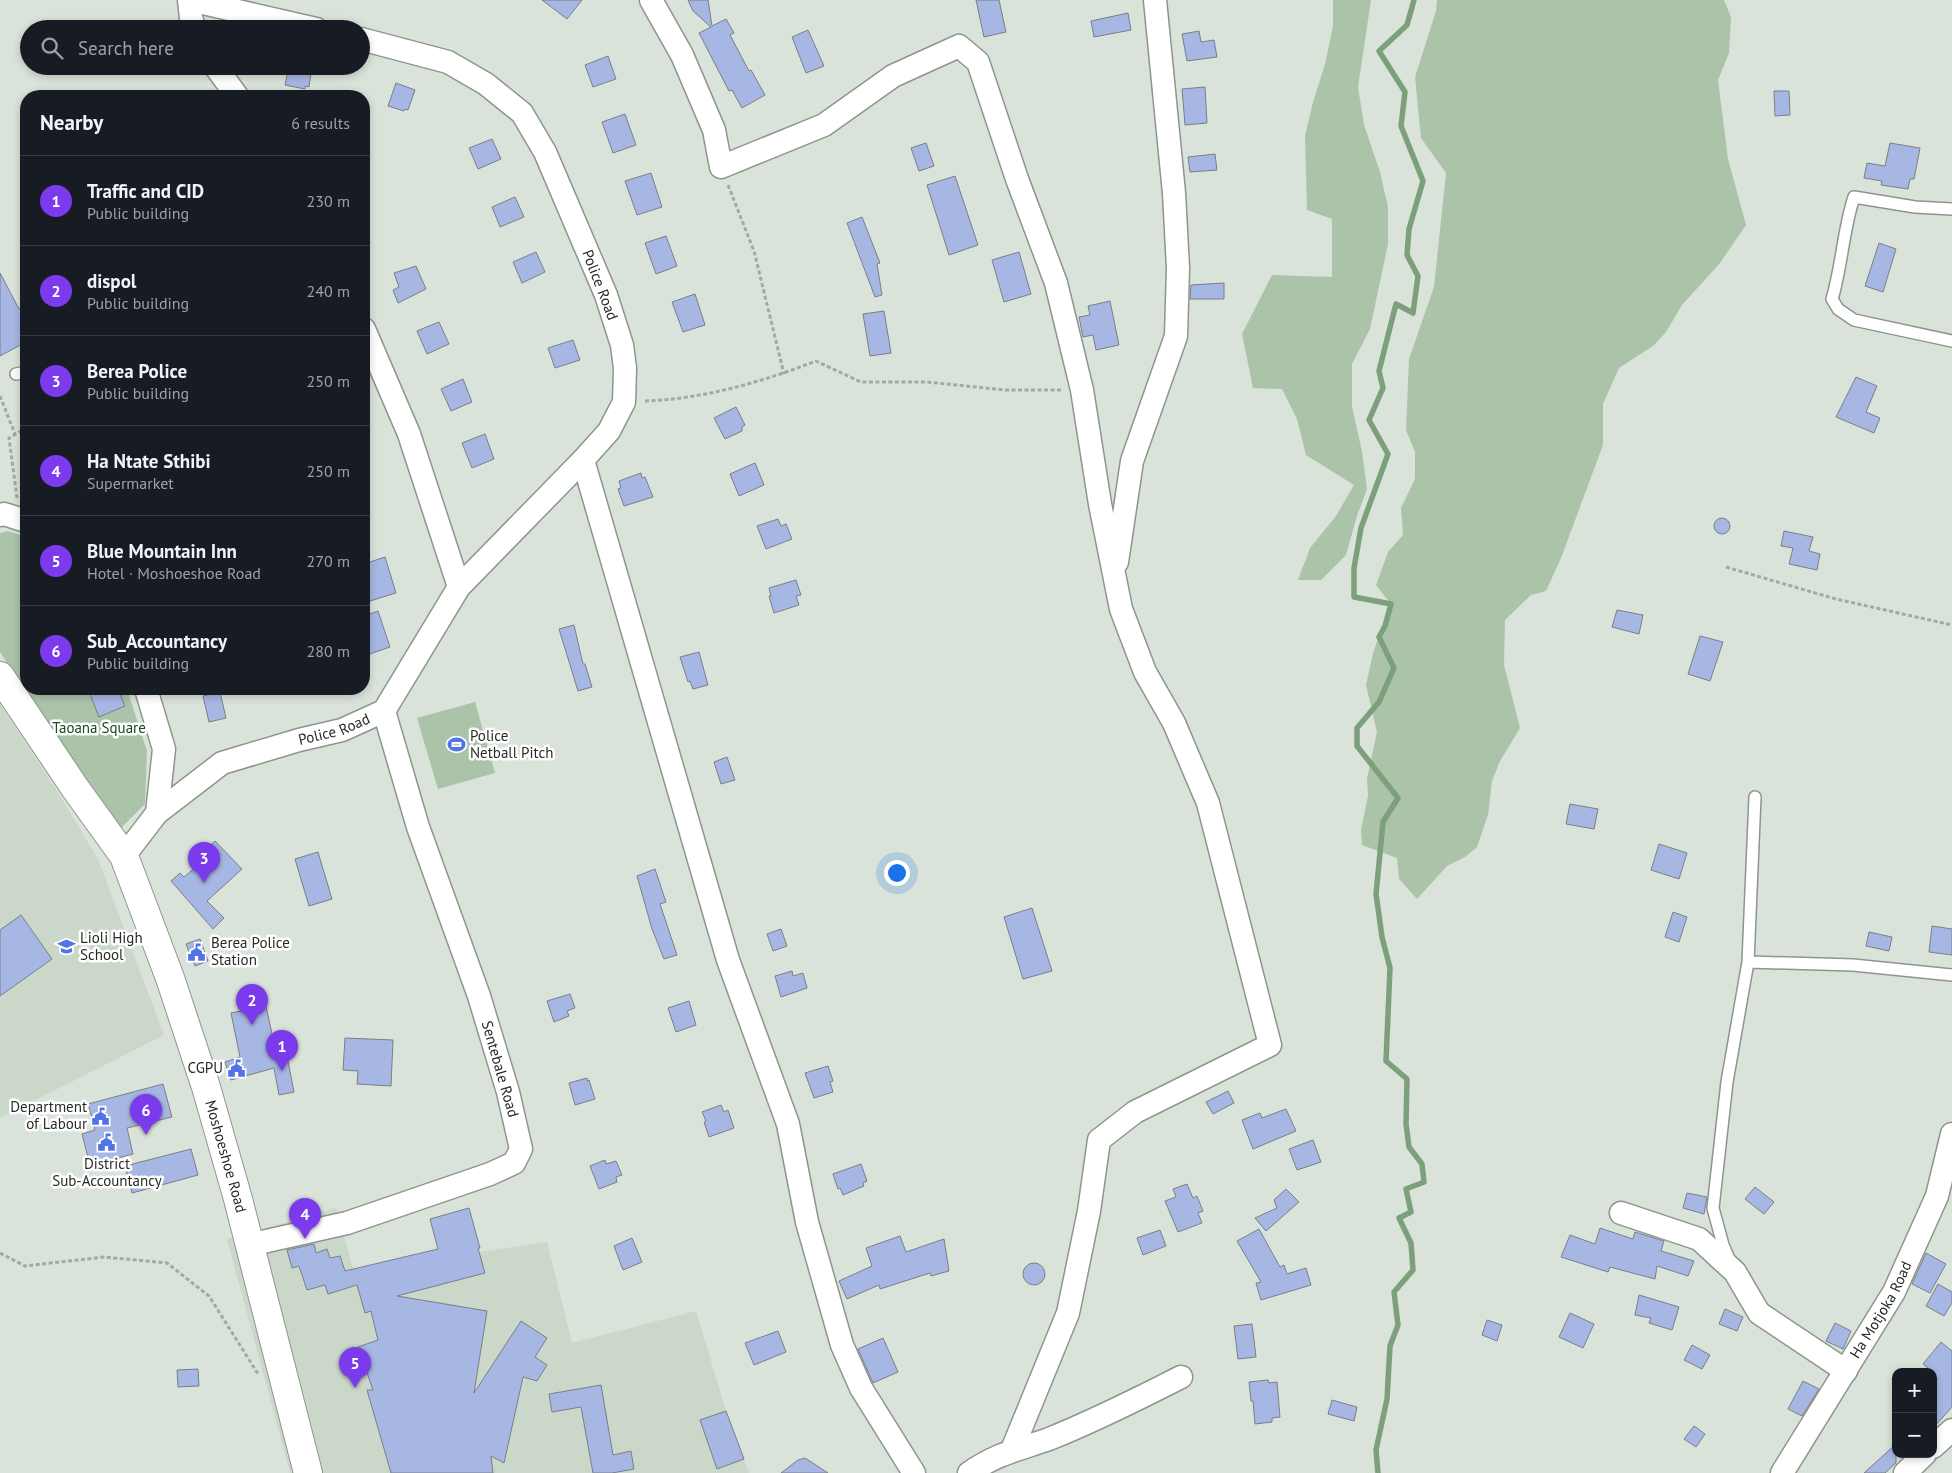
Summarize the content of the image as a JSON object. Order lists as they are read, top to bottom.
{
  "streets": {
    "street": [
      "Police Road",
      "Sentebale Road",
      "Moshoeshoe Road",
      "Ha Motjoka Road"
    ]
  },
  "crossings": [
    ["Police Road", "Sentebale Road"],
    ["Sentebale Road", "Moshoeshoe Road"]
  ],
  "parks": ["Taoana Square"],
  "places": {
    "sports": ["Police Netball Pitch"],
    "school or university": ["Lioli High School"],
    "public building": [
      "Berea Police Station",
      "CGPU",
      "Department of Labour",
      "District Sub-Accountancy"
    ]
  },
  "page": {
    "search": "Search here",
    "heading": ["Nearby", "6 results"],
    "list": [
      {
        "mark": "1",
        "name": "Traffic and CID",
        "note": "Public building",
        "value": "230 m"
      },
      {
        "mark": "2",
        "name": "dispol",
        "note": "Public building",
        "value": "240 m"
      },
      {
        "mark": "3",
        "name": "Berea Police",
        "note": "Public building",
        "value": "250 m"
      },
      {
        "mark": "4",
        "name": "Ha Ntate Sthibi",
        "note": "Supermarket",
        "value": "250 m"
      },
      {
        "mark": "5",
        "name": "Blue Mountain Inn",
        "note": "Hotel · Moshoeshoe Road",
        "value": "270 m"
      },
      {
        "mark": "6",
        "name": "Sub_Accountancy",
        "note": "Public building",
        "value": "280 m"
      }
    ],
    "pins": [
      "3",
      "2",
      "1",
      "6",
      "4",
      "5"
    ],
    "map_buttons": ["+", "−"]
  }
}
